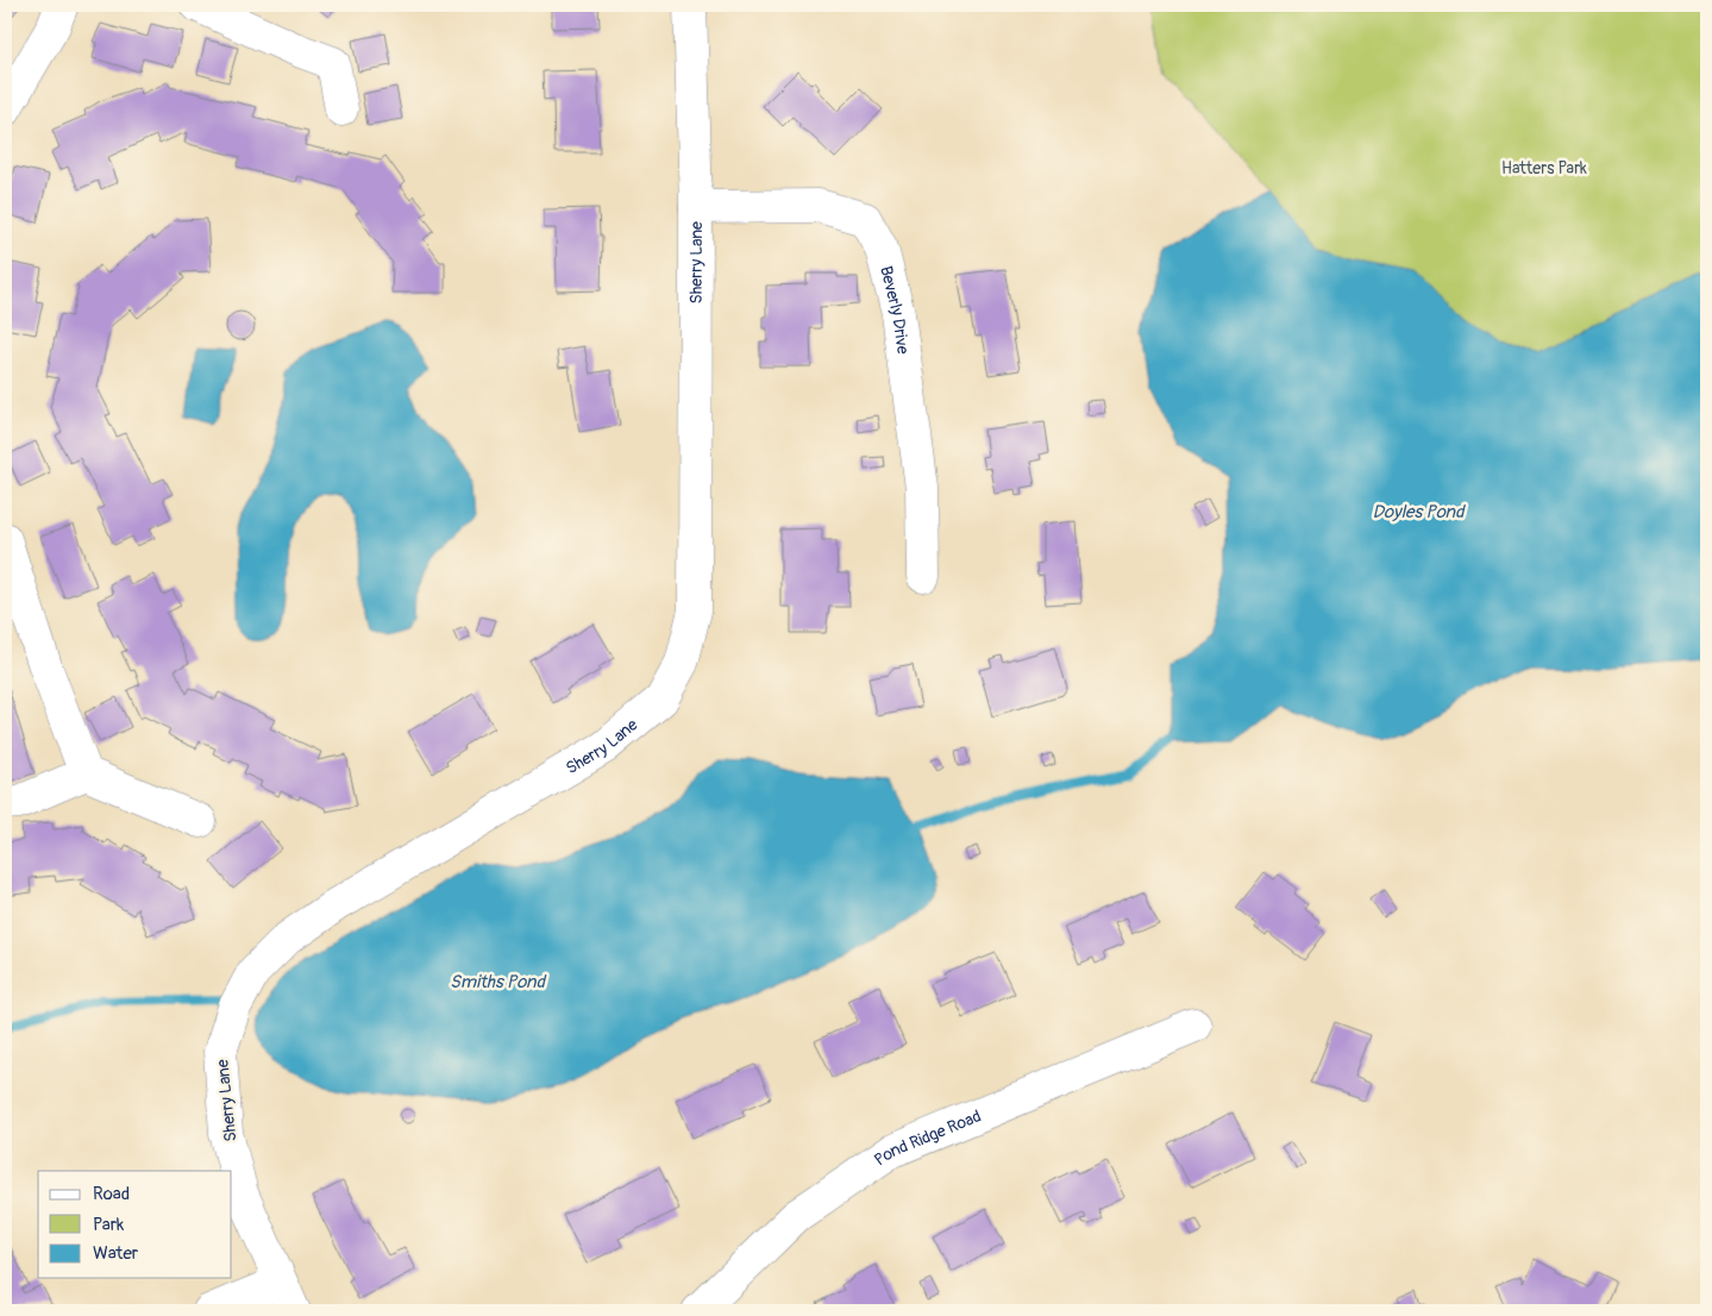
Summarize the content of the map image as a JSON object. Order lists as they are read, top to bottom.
{
  "streets": {
    "street": ["Sherry Lane", "Beverly Drive", "Pond Ridge Road"]
  },
  "crossings": [
    ["Sherry Lane", "Beverly Drive"]
  ],
  "water": ["Doyles Pond", "Smiths Pond"],
  "parks": ["Hatters Park"],
  "legend": ["Road", "Park", "Water"]
}
